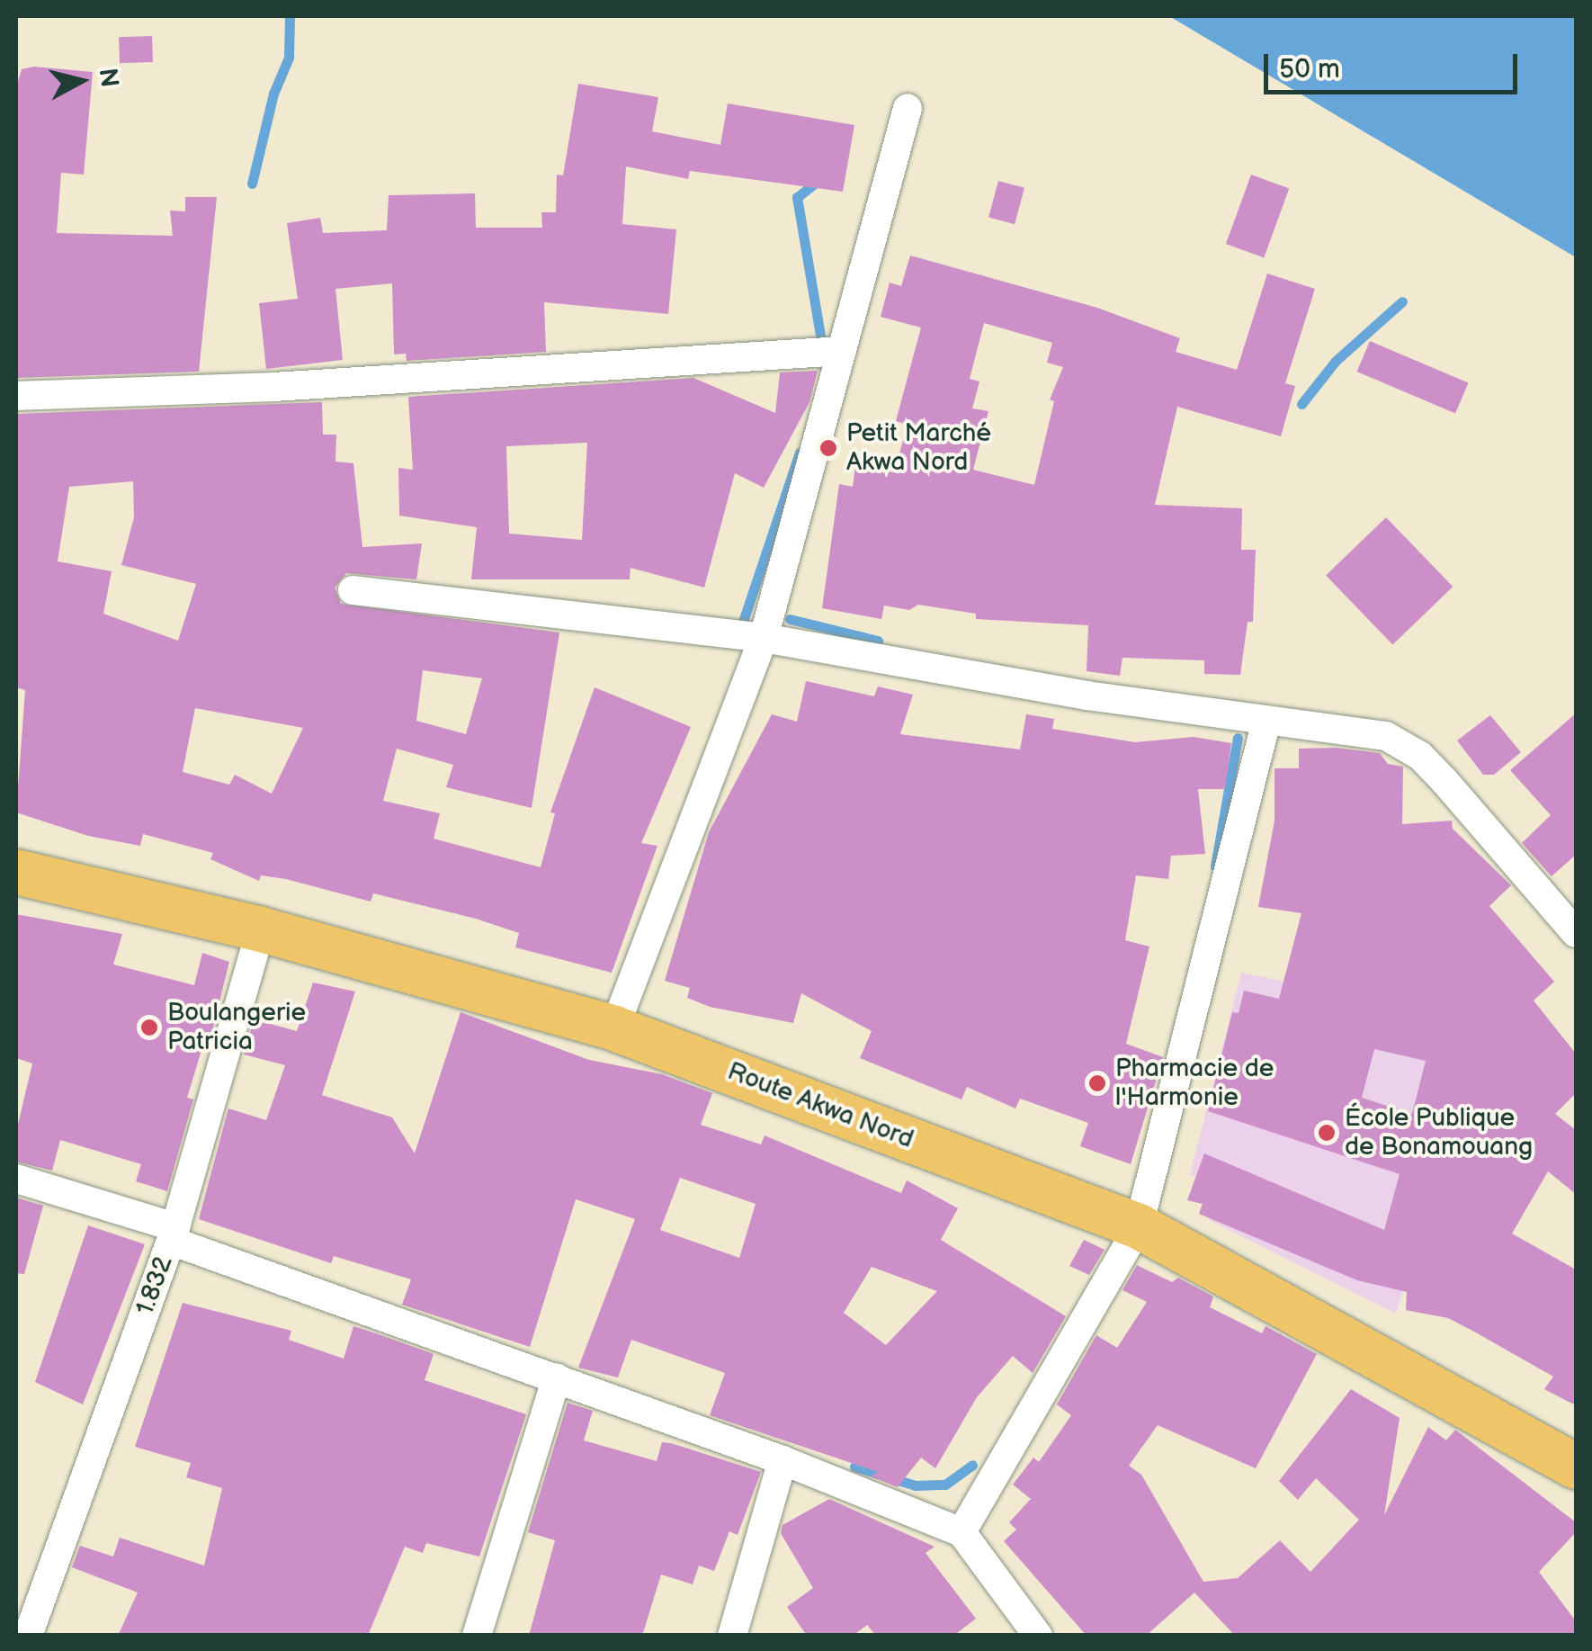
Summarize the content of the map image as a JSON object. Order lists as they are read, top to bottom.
{
  "streets": {
    "main road": ["Route Akwa Nord"],
    "street": ["1.832"]
  },
  "crossings": [
    ["Route Akwa Nord", "1.832"]
  ],
  "places": [
    "Petit Marché Akwa Nord",
    "Boulangerie Patricia",
    "Pharmacie de l'Harmonie",
    "École Publique de Bonamouang"
  ],
  "scale_bar": "50 m",
  "north": "right"
}
